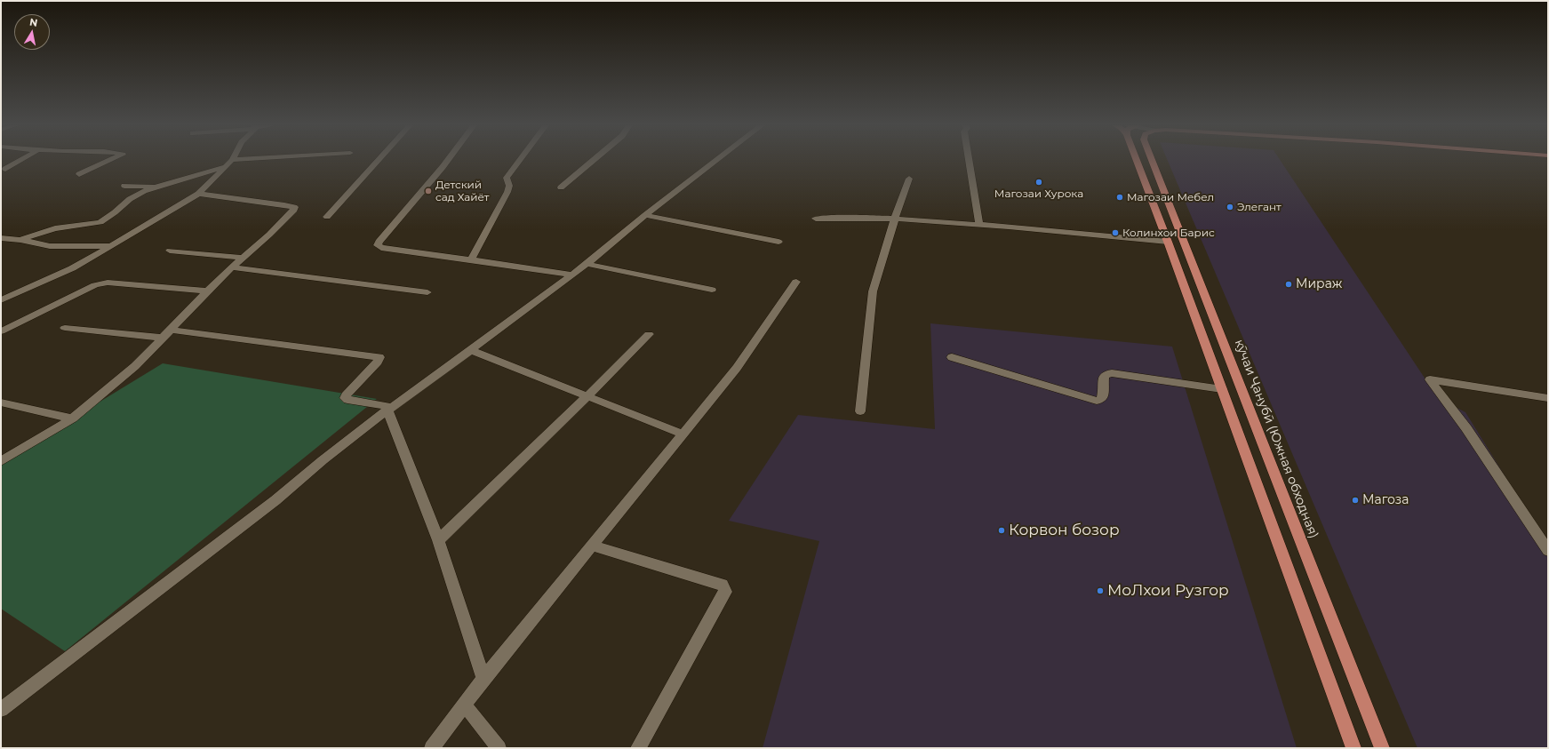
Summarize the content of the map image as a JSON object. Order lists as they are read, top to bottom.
{
  "streets": {
    "main road": ["кӯчаи Ҷанубӣ (Южная обходная)"]
  },
  "places": [
    "Магозаи Хурока",
    "Детский сад Хайёт",
    "Магозаи Мебел",
    "Элегант",
    "Колинхои Барис",
    "Мираж",
    "Магоза",
    "Корвон бозор",
    "МоЛхои Рузгор"
  ],
  "north": "top"
}
